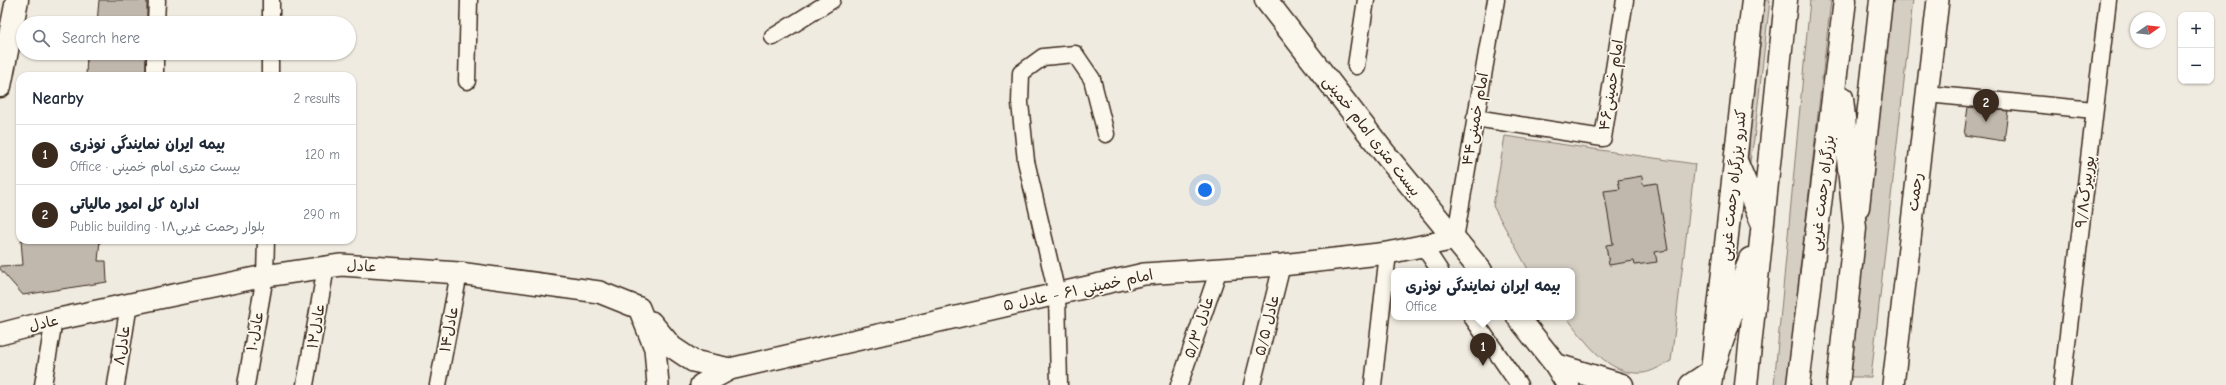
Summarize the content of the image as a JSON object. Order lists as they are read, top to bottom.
{
  "streets": {
    "main road": ["بیست متری امام خمینی", "کندرو بزرگراه رحمت غربی", "بزرگراه رحمت غربی"],
    "street": [
      "امام خمینی۴۶",
      "۴۴امام خمینی",
      "رحمت",
      "پوربیرک۹/۸",
      "عادل",
      "امام خمینی ۶۱ - عادل ۵",
      "عادل ۵/۵",
      "عادل۱۲",
      "عادل ۵/۳",
      "عادل۱۴",
      "عادل۱۰",
      "۸عادل"
    ]
  },
  "crossings": [
    ["امام خمینی۴۶", "۴۴امام خمینی"],
    ["۴۴امام خمینی", "بیست متری امام خمینی"],
    ["۴۴امام خمینی", "امام خمینی ۶۱ - عادل ۵"],
    ["بیست متری امام خمینی", "امام خمینی ۶۱ - عادل ۵"],
    ["عادل", "امام خمینی ۶۱ - عادل ۵"],
    ["عادل", "عادل۱۲"],
    ["عادل", "عادل۱۴"],
    ["عادل", "عادل۱۰"],
    ["عادل", "۸عادل"],
    ["امام خمینی ۶۱ - عادل ۵", "عادل ۵/۵"],
    ["امام خمینی ۶۱ - عادل ۵", "عادل ۵/۳"]
  ],
  "north": "right",
  "page": {
    "map_buttons": ["+", "−"],
    "search": "Search here",
    "heading": ["Nearby", "2 results"],
    "pins": ["2", "1"],
    "list": [
      {
        "mark": "1",
        "name": "بیمه ایران نمایندگی نوذری",
        "note": "Office · بیست متری امام خمینی",
        "value": "120 m"
      },
      {
        "mark": "2",
        "name": "اداره کل امور مالیاتی",
        "note": "Public building · بلوار رحمت غربی۱۸",
        "value": "290 m"
      }
    ],
    "popup": ["بیمه ایران نمایندگی نوذری", "Office"]
  }
}
